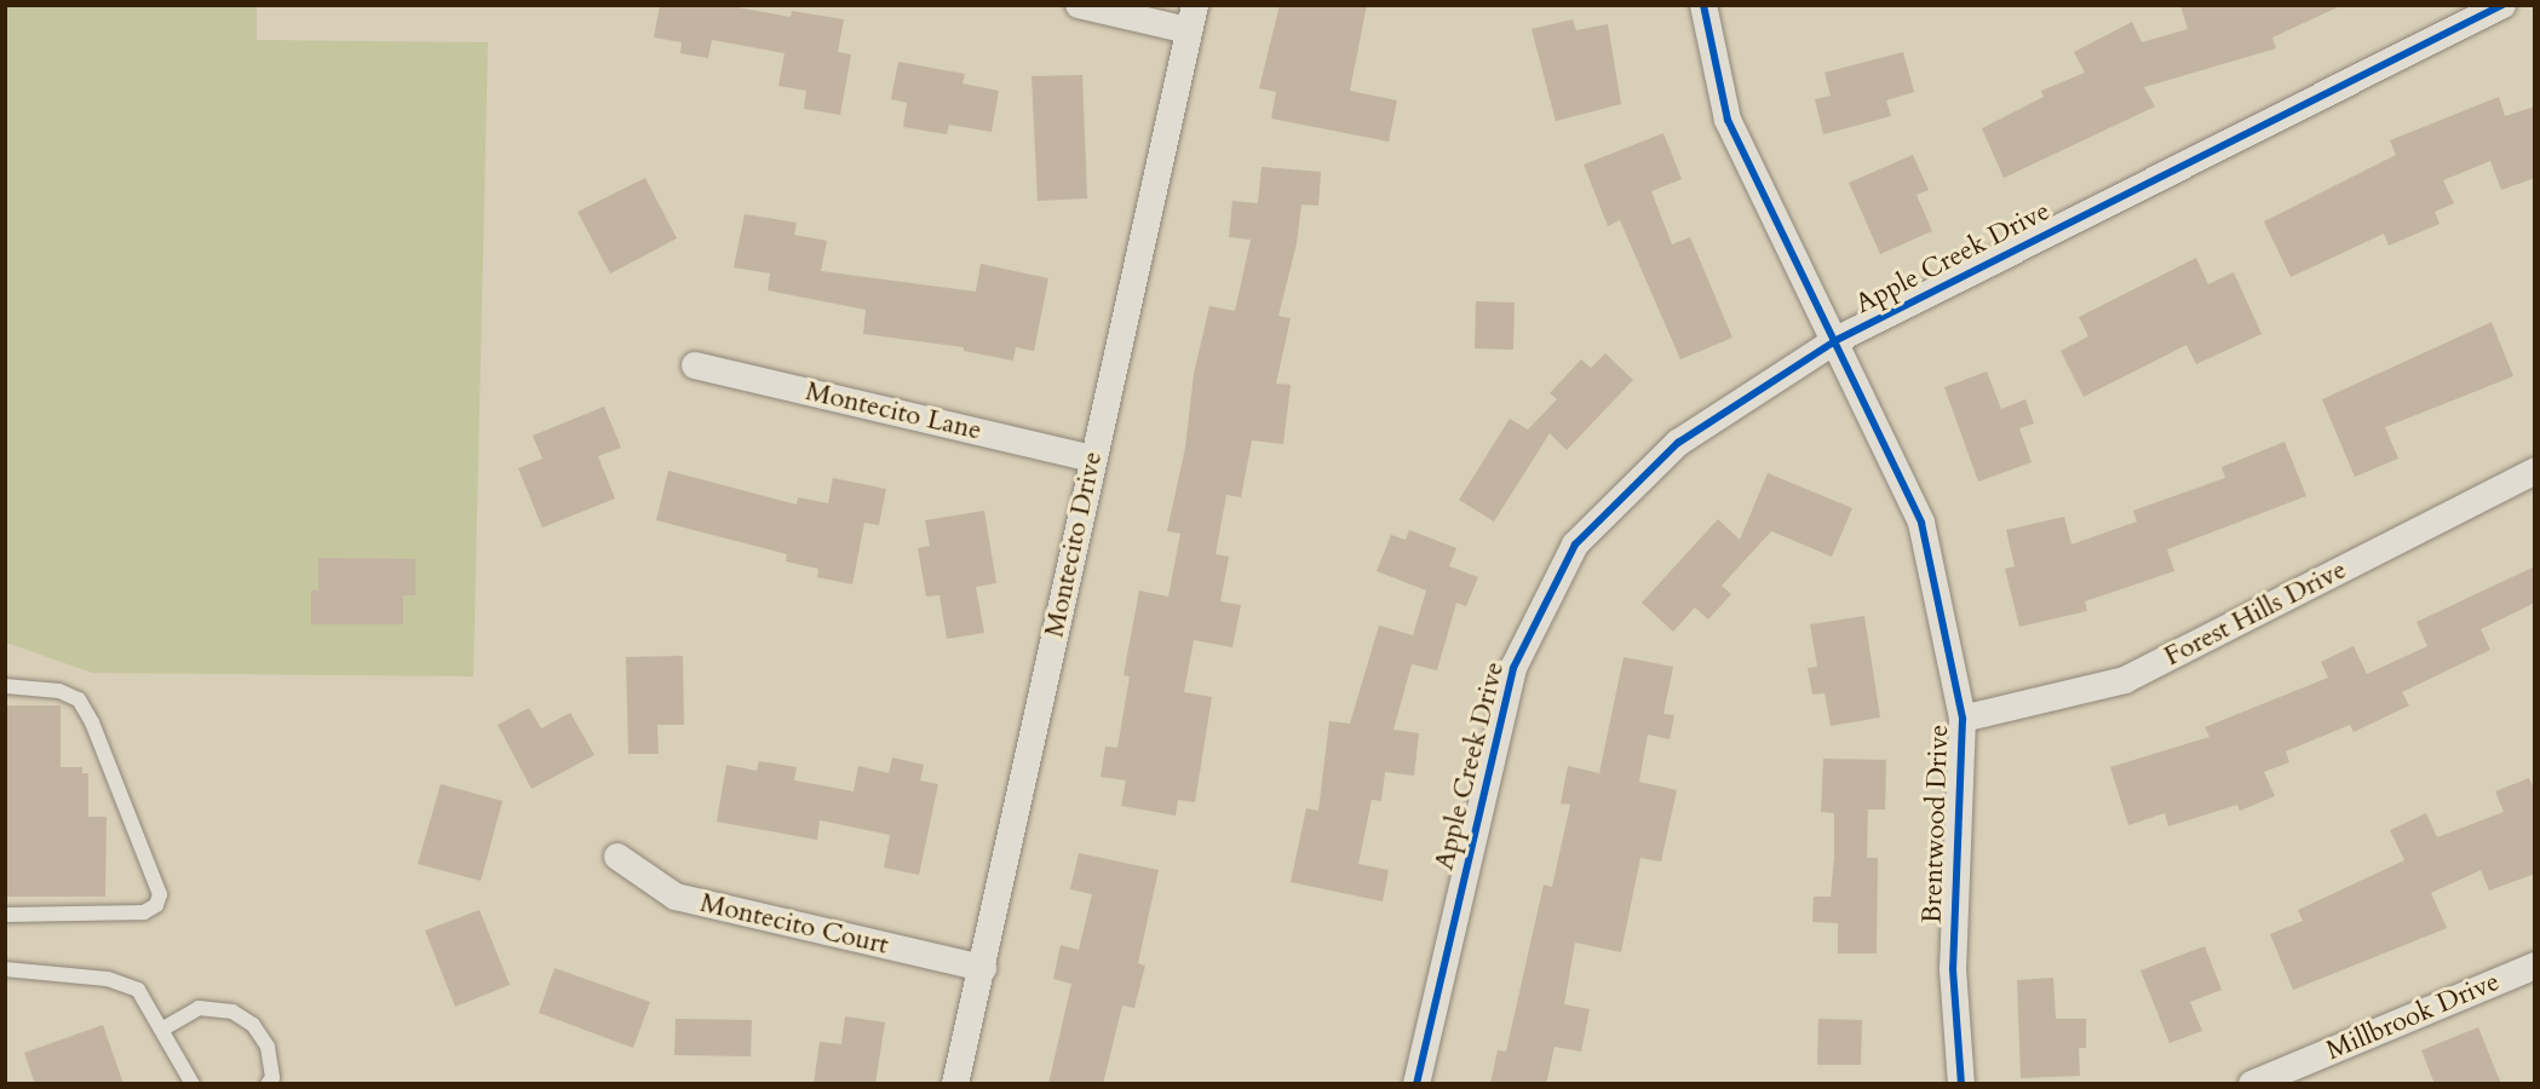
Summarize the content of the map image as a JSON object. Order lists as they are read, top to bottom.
{
  "streets": {
    "street": [
      "Apple Creek Drive",
      "Montecito Lane",
      "Montecito Drive",
      "Forest Hills Drive",
      "Brentwood Drive",
      "Montecito Court",
      "Millbrook Drive"
    ]
  },
  "crossings": [
    ["Apple Creek Drive", "Brentwood Drive"],
    ["Montecito Lane", "Montecito Drive"],
    ["Montecito Drive", "Montecito Court"],
    ["Forest Hills Drive", "Brentwood Drive"]
  ]
}
